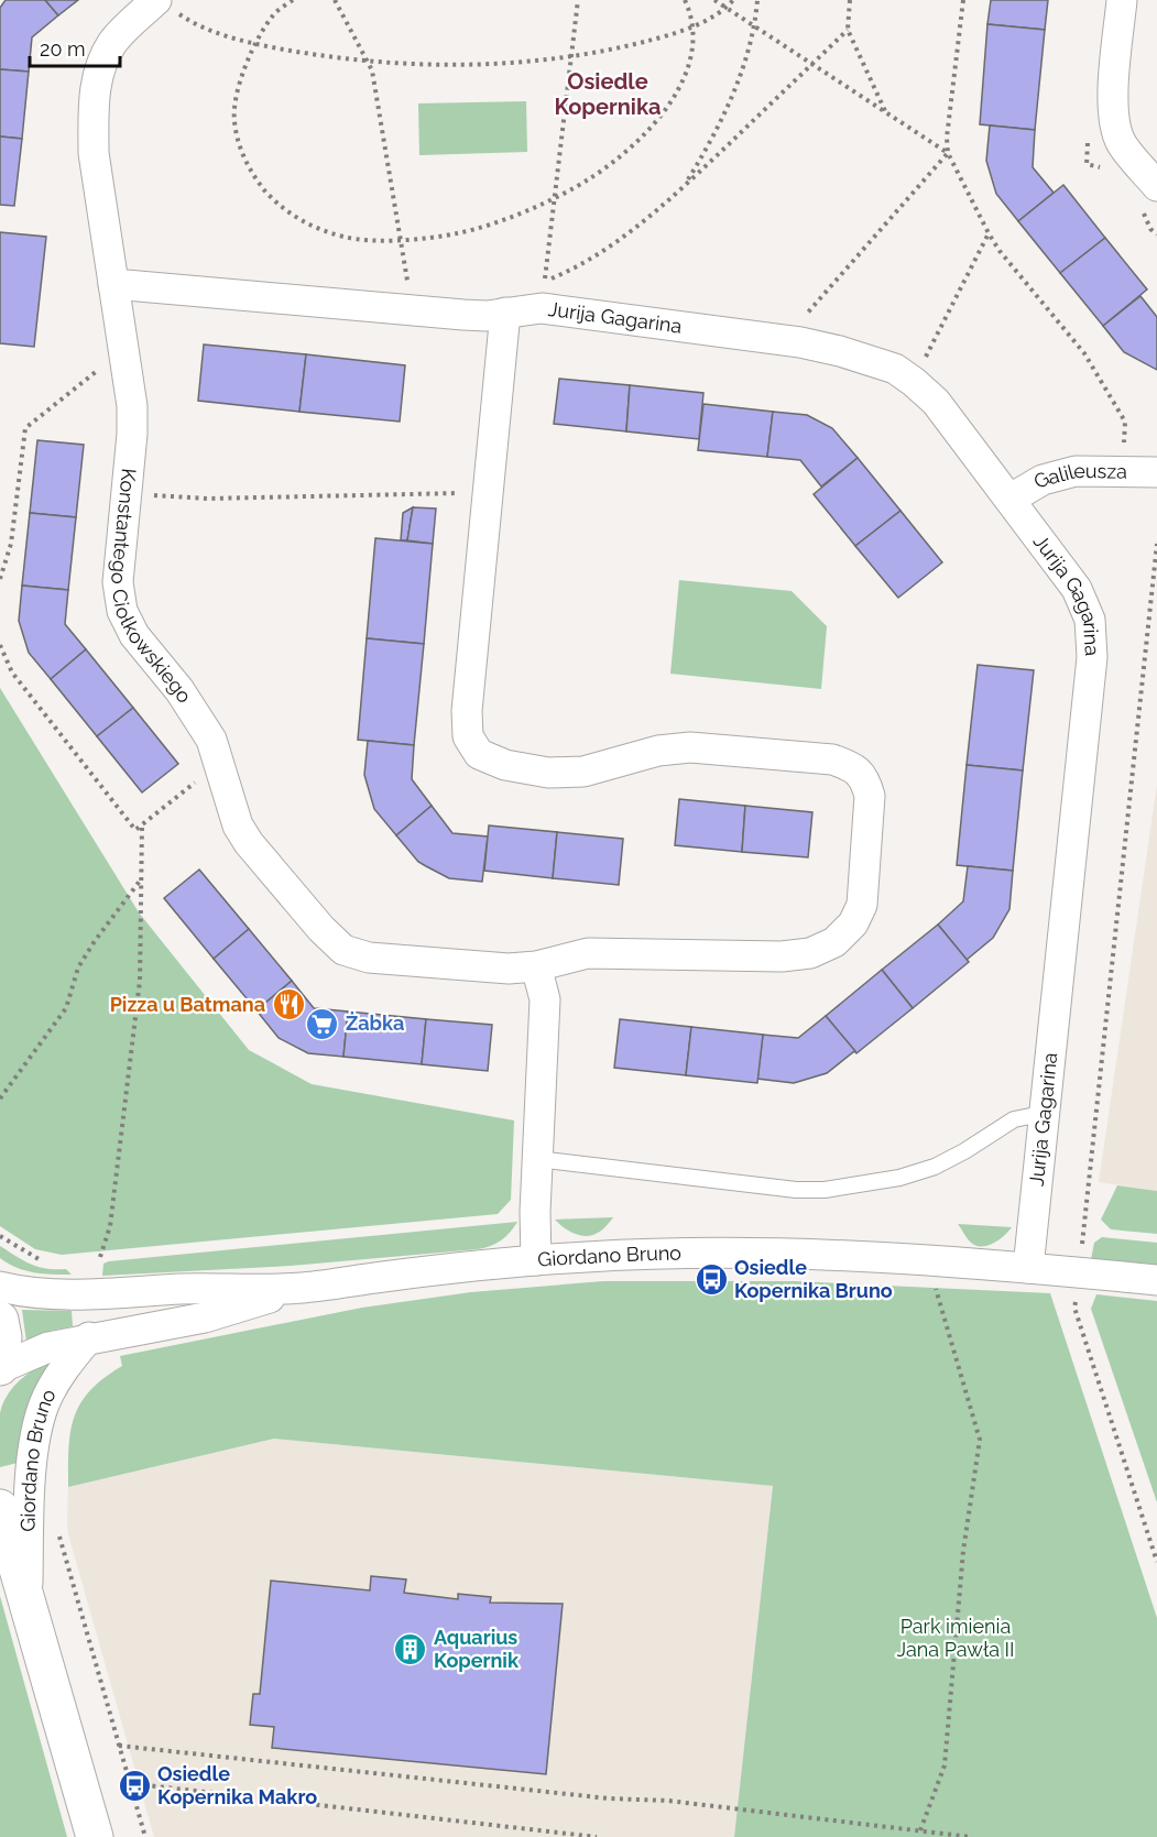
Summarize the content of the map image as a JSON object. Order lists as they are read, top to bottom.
{
  "streets": {
    "street": [
      "Jurija Gagarina",
      "Galileusza",
      "Konstantego Ciołkowskiego",
      "Giordano Bruno"
    ]
  },
  "crossings": [
    ["Jurija Gagarina", "Galileusza"],
    ["Jurija Gagarina", "Konstantego Ciołkowskiego"],
    ["Jurija Gagarina", "Giordano Bruno"]
  ],
  "districts": ["Osiedle Kopernika"],
  "parks": ["Park imienia Jana Pawła II"],
  "places": {
    "restaurant": ["Pizza u Batmana"],
    "supermarket": ["Żabka"],
    "bus stop": ["Osiedle Kopernika Bruno", "Osiedle Kopernika Makro"],
    "building": ["Aquarius Kopernik"]
  },
  "scale_bar": "20 m"
}
